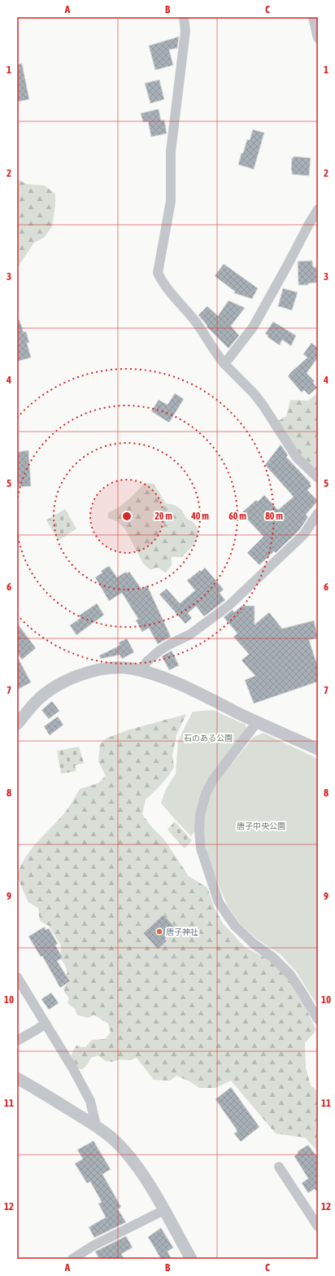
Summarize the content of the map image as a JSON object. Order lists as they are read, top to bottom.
{
  "parks": ["石のある公園", "唐子中央公園"],
  "places": ["唐子神社"],
  "grid": {
    "columns": ["A", "B", "C"],
    "rows": [
      "1",
      "2",
      "3",
      "4",
      "5",
      "6",
      "7",
      "8",
      "9",
      "10",
      "11",
      "12"
    ]
  },
  "rings": [
    "20 m",
    "40 m",
    "60 m",
    "80 m"
  ]
}
